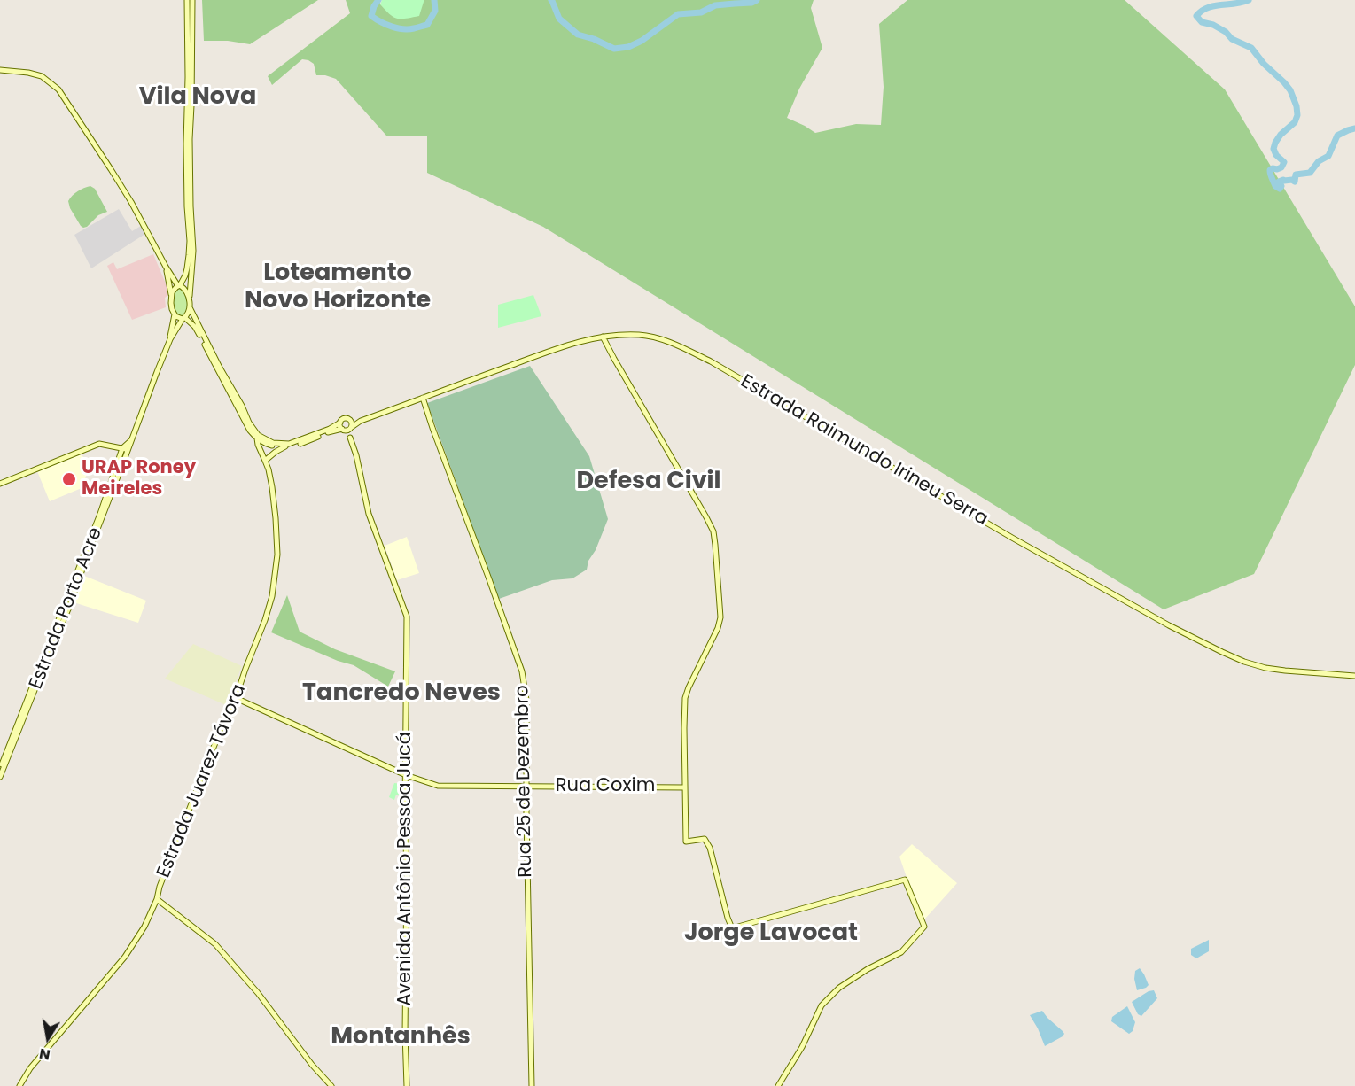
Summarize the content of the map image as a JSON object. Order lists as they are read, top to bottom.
{
  "streets": {
    "street": [
      "Estrada Raimundo Irineu Serra",
      "Estrada Porto Acre",
      "Estrada Juarez Távora",
      "Rua 25 de Dezembro",
      "Rua Coxim",
      "Avenida Antônio Pessoa Jucá"
    ]
  },
  "crossings": [
    ["Estrada Raimundo Irineu Serra", "Rua 25 de Dezembro"],
    ["Estrada Juarez Távora", "Rua Coxim"],
    ["Rua 25 de Dezembro", "Rua Coxim"],
    ["Rua Coxim", "Avenida Antônio Pessoa Jucá"]
  ],
  "districts": [
    "Vila Nova",
    "Loteamento Novo Horizonte",
    "Defesa Civil",
    "Tancredo Neves",
    "Jorge Lavocat",
    "Montanhês"
  ],
  "places": ["URAP Roney Meireles"],
  "north": "bottom"
}
